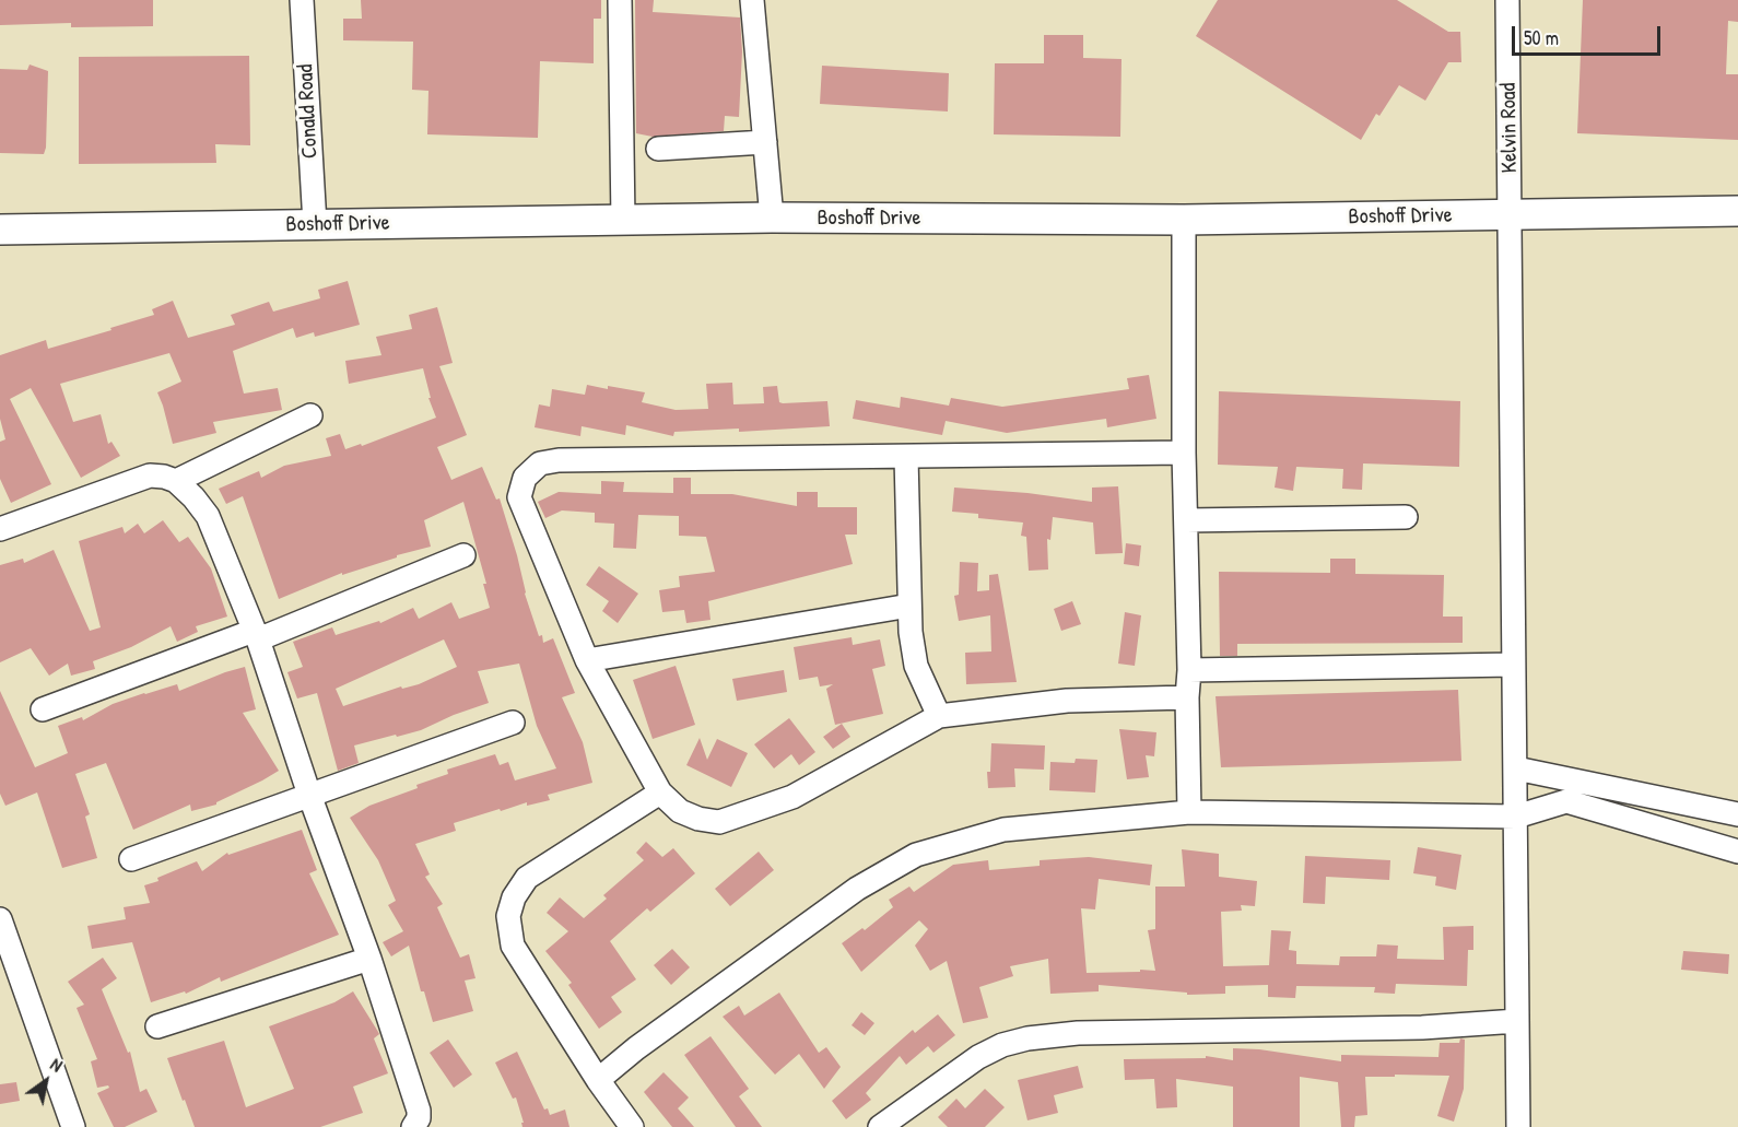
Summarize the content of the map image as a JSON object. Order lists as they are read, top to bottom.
{
  "streets": {
    "main road": ["Boshoff Drive"],
    "street": ["Conald Road", "Kelvin Road"]
  },
  "crossings": [
    ["Conald Road", "Boshoff Drive"],
    ["Kelvin Road", "Boshoff Drive"]
  ],
  "scale_bar": "50 m",
  "north": "top right"
}
